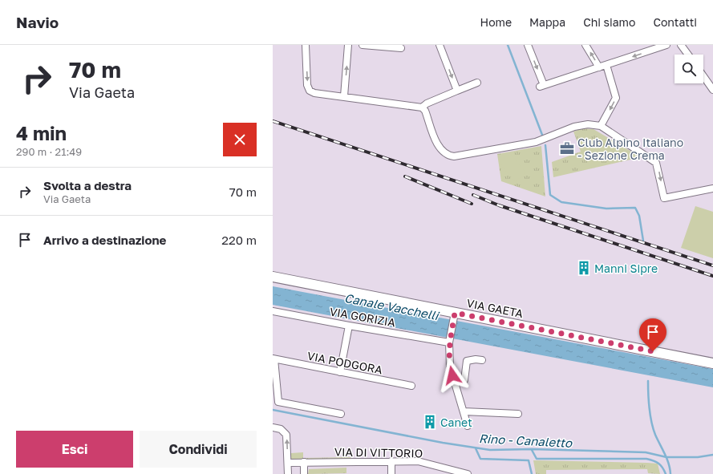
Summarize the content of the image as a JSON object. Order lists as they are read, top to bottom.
{
  "streets": {
    "main road": ["VIA GAETA"],
    "street": ["VIA GORIZIA", "VIA PODGORA", "VIA DI VITTORIO"]
  },
  "water": ["Canale Vacchelli", "Rino - Canaletto"],
  "places": {
    "office": ["Club Alpino Italiano - Sezione Crema"],
    "building": ["Manni Sipre", "Canet"]
  },
  "page": {
    "header": "Navio",
    "nav": [
      "Home",
      "Mappa",
      "Chi siamo",
      "Contatti"
    ],
    "turn": ["70 m", "Via Gaeta"],
    "heading": ["4 min", "290 m · 21:49"],
    "list": [
      {
        "name": "Svolta a destra",
        "note": "Via Gaeta",
        "value": "70 m"
      },
      {
        "name": "Arrivo a destinazione",
        "value": "220 m"
      }
    ],
    "buttons": ["Esci", "Condividi"]
  }
}
